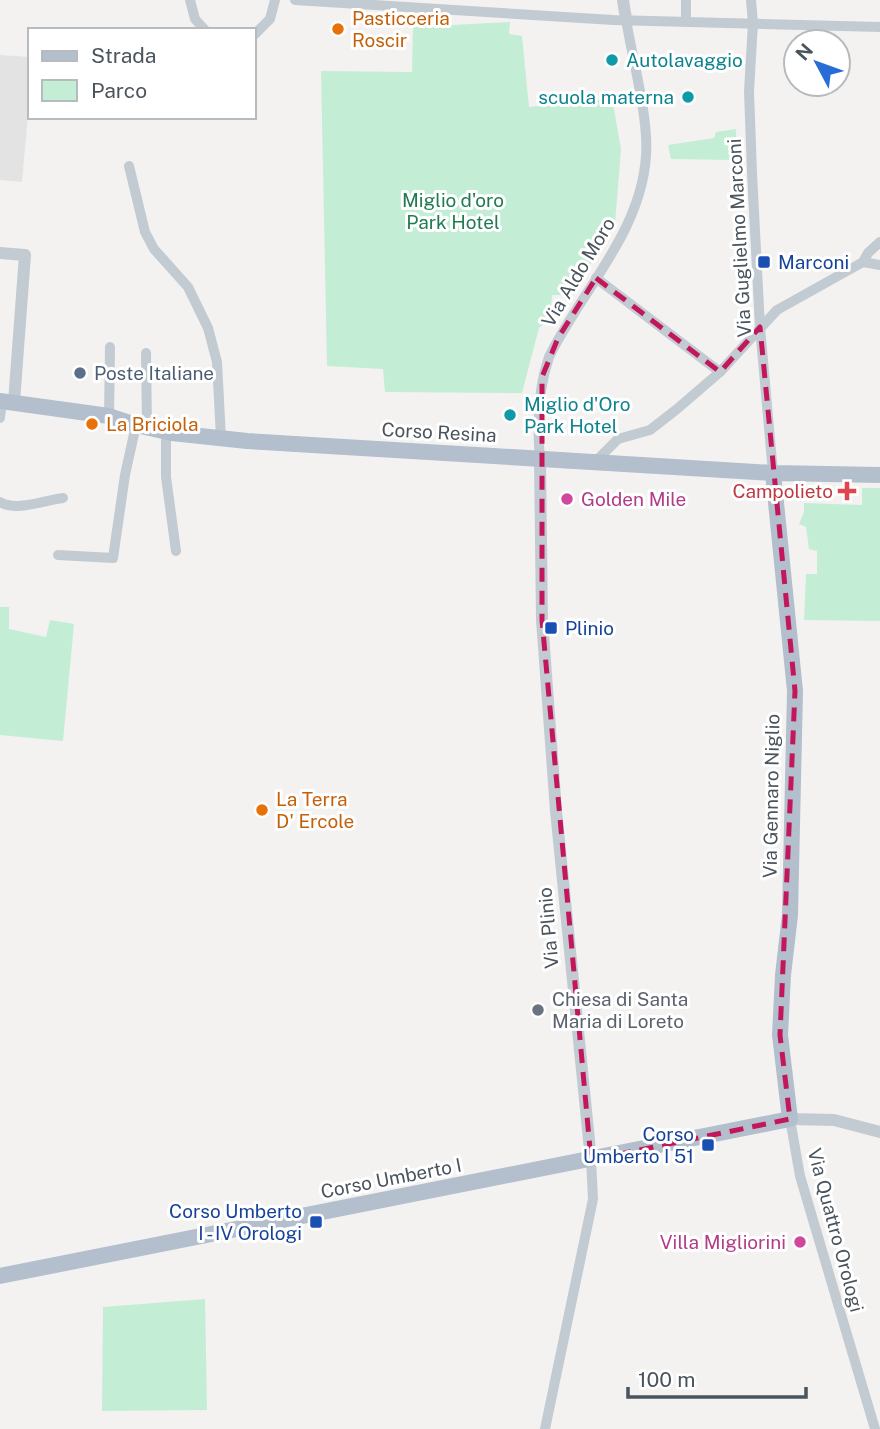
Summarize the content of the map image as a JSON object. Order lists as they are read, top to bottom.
{
  "streets": {
    "main road": ["Corso Resina", "Via Gennaro Niglio", "Corso Umberto I"],
    "street": [
      "Via Guglielmo Marconi",
      "Via Aldo Moro",
      "Via Plinio",
      "Via Quattro Orologi"
    ]
  },
  "crossings": [
    ["Via Guglielmo Marconi", "Corso Resina"],
    ["Via Guglielmo Marconi", "Via Gennaro Niglio"],
    ["Via Aldo Moro", "Corso Resina"],
    ["Via Aldo Moro", "Via Plinio"],
    ["Corso Resina", "Via Gennaro Niglio"],
    ["Corso Resina", "Via Plinio"],
    ["Via Gennaro Niglio", "Corso Umberto I"],
    ["Via Gennaro Niglio", "Via Quattro Orologi"],
    ["Via Plinio", "Corso Umberto I"],
    ["Corso Umberto I", "Via Quattro Orologi"]
  ],
  "parks": ["Miglio d'oro Park Hotel"],
  "places": {
    "other": [
      "Pasticceria Roscir",
      "Autolavaggio",
      "scuola materna",
      "Poste Italiane",
      "Miglio d'Oro Park Hotel",
      "La Briciola",
      "Golden Mile",
      "La Terra D' Ercole",
      "Chiesa di Santa Maria di Loreto",
      "Villa Migliorini"
    ],
    "transit": [
      "Marconi",
      "Plinio",
      "Corso Umberto I 51",
      "Corso Umberto I - IV Orologi"
    ],
    "health": ["Campolieto"]
  },
  "legend": ["Strada", "Parco"],
  "scale_bar": "100 m",
  "north": "top left"
}
